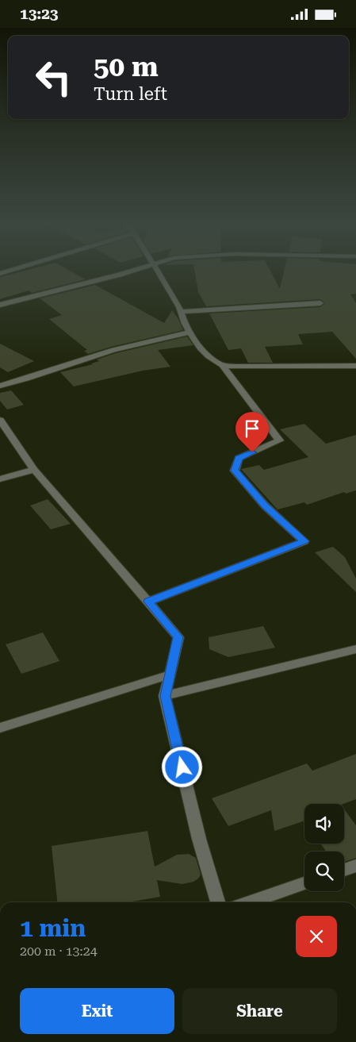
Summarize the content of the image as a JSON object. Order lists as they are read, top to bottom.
{
  "page": {
    "status": "13:23",
    "turn": ["50 m", "Turn left"],
    "heading": ["1 min", "200 m · 13:24"],
    "buttons": ["Exit", "Share"]
  }
}
